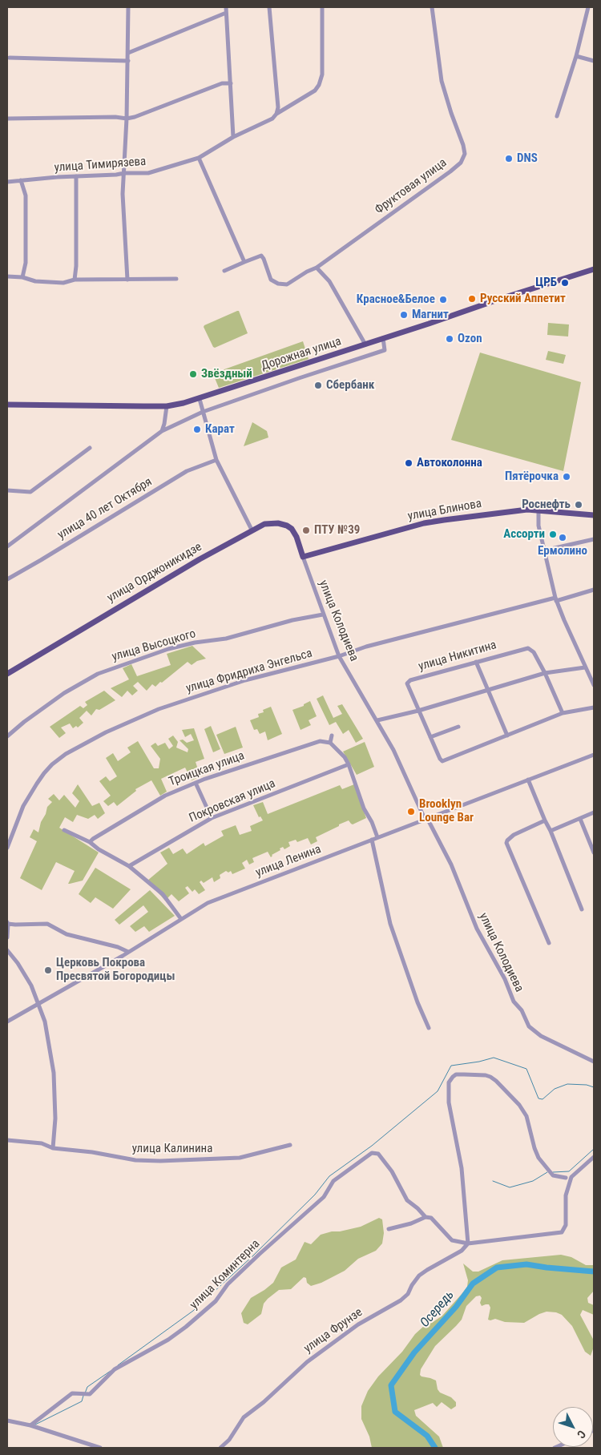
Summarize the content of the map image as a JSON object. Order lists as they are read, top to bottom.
{
  "streets": {
    "main road": ["Дорожная улица", "улица Блинова", "улица Орджоникидзе"],
    "street": [
      "улица Тимирязева",
      "Фруктовая улица",
      "улица 40 лет Октября",
      "улица Колодиева",
      "улица Высоцкого",
      "улица Никитина",
      "улица Фридриха Энгельса",
      "Троицкая улица",
      "Покровская улица",
      "улица Ленина",
      "улица Калинина",
      "улица Коминтерна",
      "улица Фрунзе"
    ]
  },
  "crossings": [
    ["улица Блинова", "улица Орджоникидзе"],
    ["улица Блинова", "улица Колодиева"],
    ["улица Орджоникидзе", "улица Колодиева"],
    ["улица Колодиева", "улица Высоцкого"],
    ["улица Колодиева", "улица Фридриха Энгельса"],
    ["улица Колодиева", "улица Ленина"]
  ],
  "water": ["Осередь"],
  "places": [
    "DNS",
    "ЦРБ",
    "Русский Аппетит",
    "Красное&Белое",
    "Магнит",
    "Ozon",
    "Звёздный",
    "Сбербанк",
    "Карат",
    "Автоколонна",
    "Пятёрочка",
    "Роснефть",
    "ПТУ №39",
    "Ассорти",
    "Ермолино",
    "Brooklyn Lounge Bar",
    "Церковь Покрова Пресвятой Богородицы"
  ],
  "north": "bottom right"
}
